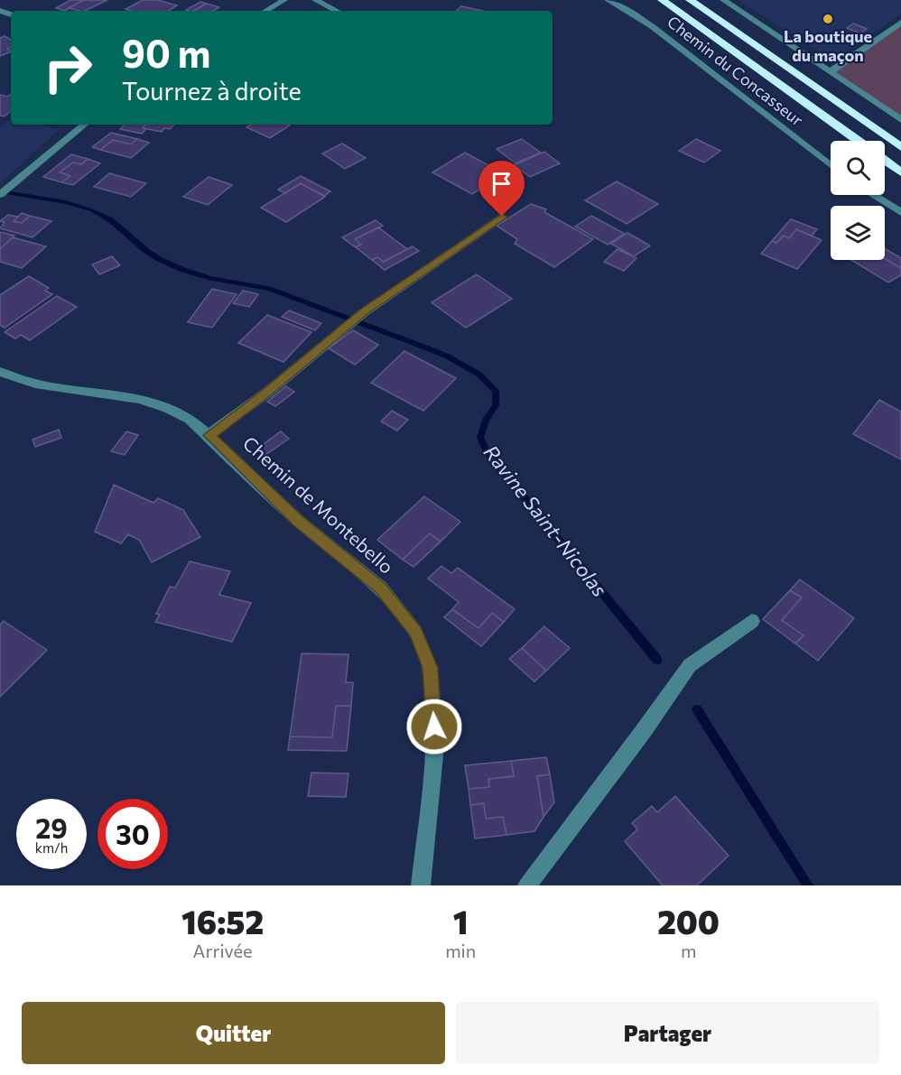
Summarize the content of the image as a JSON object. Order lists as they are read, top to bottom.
{
  "streets": {
    "street": ["Chemin du Concasseur", "Chemin de Montebello"]
  },
  "water": ["Ravine Saint-Nicolas"],
  "places": ["La boutique du maçon"],
  "page": {
    "turn": ["90 m", "Tournez à droite"],
    "speed": "29 km/h",
    "limit": "30",
    "eta": [
      "16:52",
      "Arrivée",
      "1",
      "min",
      "200",
      "m"
    ],
    "buttons": ["Quitter", "Partager"]
  }
}
